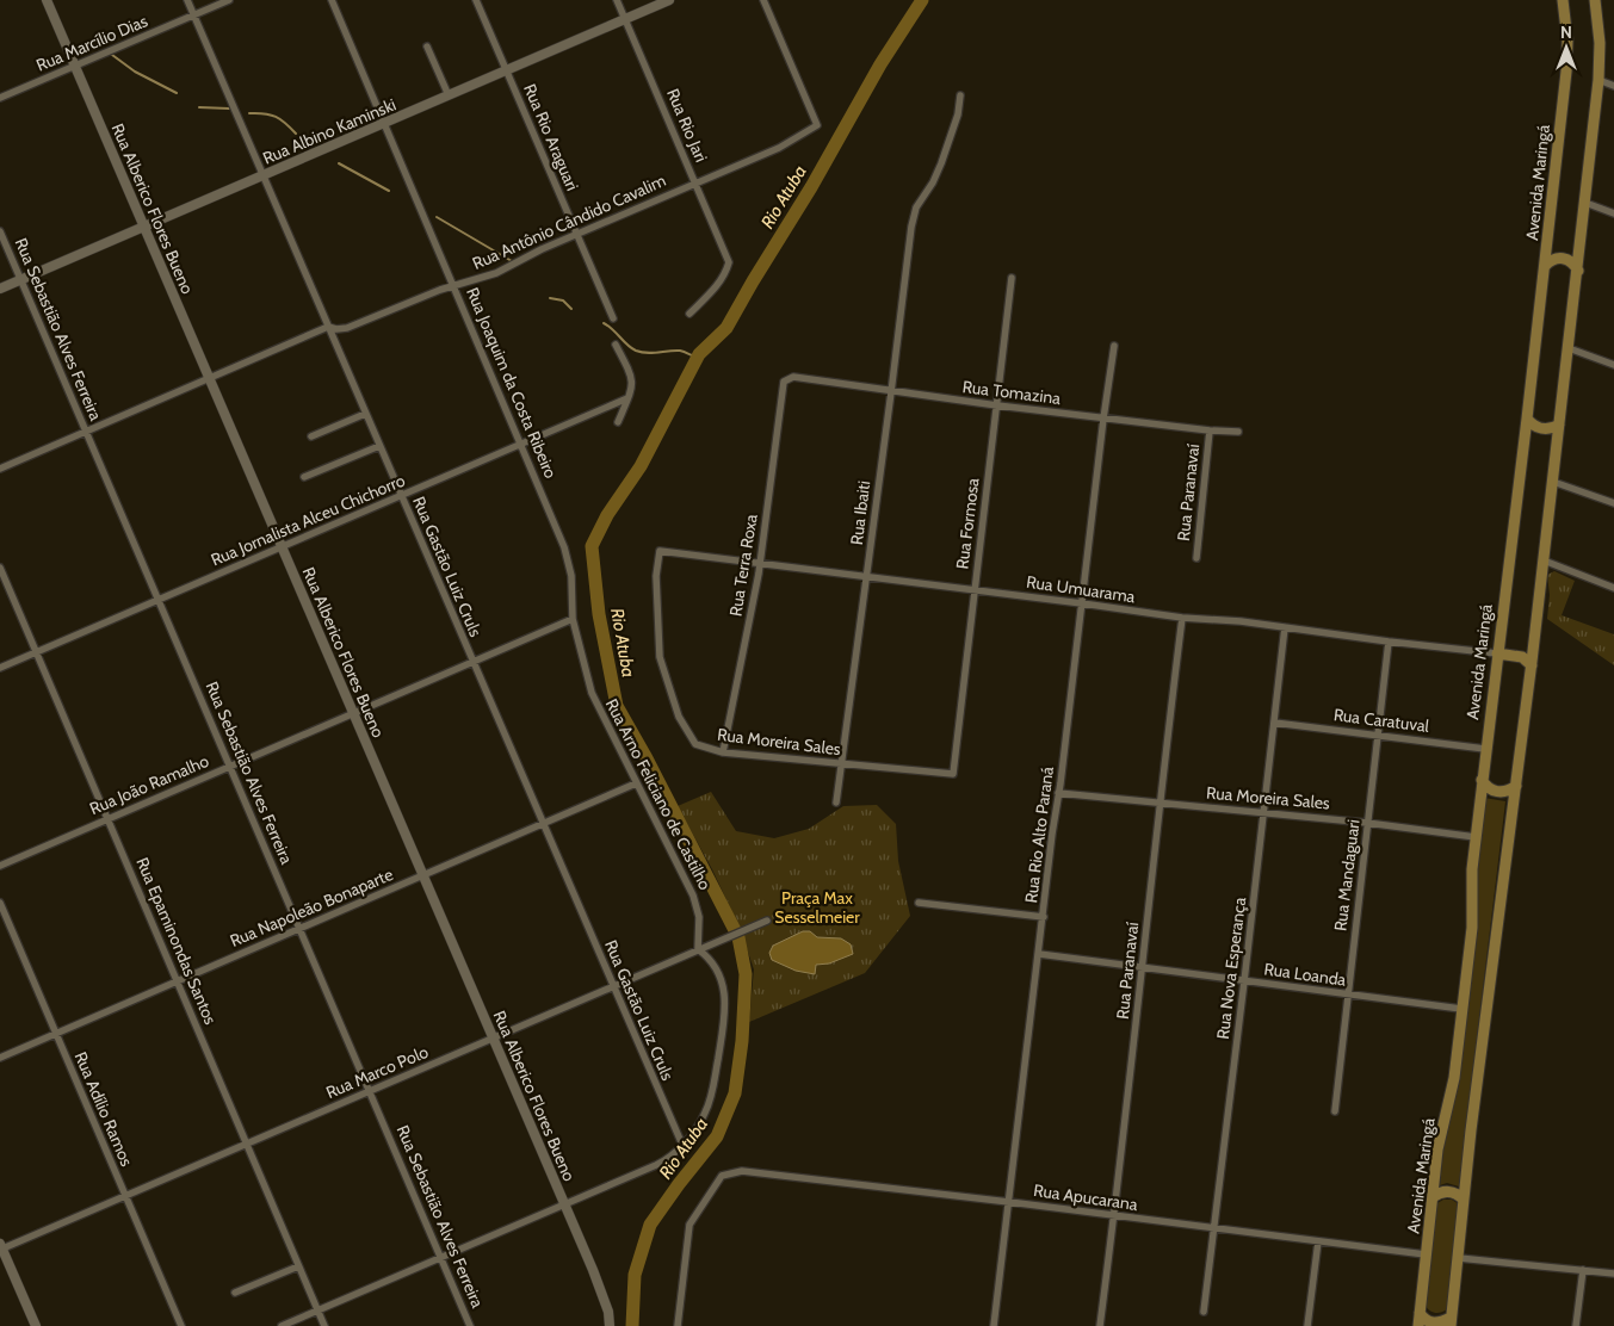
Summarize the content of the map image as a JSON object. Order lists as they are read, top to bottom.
{
  "streets": {
    "main road": ["Avenida Maringá"],
    "street": [
      "Rua Marcílio Dias",
      "Rua Rio Jari",
      "Rua Albino Kaminski",
      "Rua Rio Araguari",
      "Rua Alberico Flores Bueno",
      "Rua Antônio Cândido Cavalim",
      "Rua Sebastião Alves Ferreira",
      "Rua Joaquim da Costa Ribeiro",
      "Rua Tomazina",
      "Rua Paranavaí",
      "Rua Ibaiti",
      "Rua Jornalista Alceu Chichorro",
      "Rua Formosa",
      "Rua Terra Roxa",
      "Rua Gastão Luiz Cruls",
      "Rua Umuarama",
      "Rua Caratuval",
      "Rua Moreira Sales",
      "Rua João Ramalho",
      "Rua Arno Feliciano de Castilho",
      "Rua Rio Alto Paraná",
      "Rua Mandaguari",
      "Rua Napoleão Bonaparte",
      "Rua Epaminondas Santos",
      "Rua Nova Esperança",
      "Rua Loanda",
      "Rua Marco Polo",
      "Rua Adílio Ramos",
      "Rua Apucarana"
    ]
  },
  "crossings": [
    ["Rua Marcílio Dias", "Rua Alberico Flores Bueno"],
    ["Rua Marcílio Dias", "Rua Gastão Luiz Cruls"],
    ["Rua Rio Jari", "Rua Albino Kaminski"],
    ["Rua Rio Jari", "Rua Antônio Cândido Cavalim"],
    ["Rua Albino Kaminski", "Rua Rio Araguari"],
    ["Rua Albino Kaminski", "Rua Alberico Flores Bueno"],
    ["Rua Albino Kaminski", "Rua Sebastião Alves Ferreira"],
    ["Rua Albino Kaminski", "Rua Joaquim da Costa Ribeiro"],
    ["Rua Albino Kaminski", "Rua Gastão Luiz Cruls"],
    ["Rua Rio Araguari", "Rua Antônio Cândido Cavalim"],
    ["Avenida Maringá", "Rua Umuarama"],
    ["Avenida Maringá", "Rua Caratuval"],
    ["Avenida Maringá", "Rua Moreira Sales"],
    ["Avenida Maringá", "Rua Loanda"],
    ["Avenida Maringá", "Rua Apucarana"],
    ["Rua Alberico Flores Bueno", "Rua Antônio Cândido Cavalim"],
    ["Rua Alberico Flores Bueno", "Rua Jornalista Alceu Chichorro"],
    ["Rua Alberico Flores Bueno", "Rua João Ramalho"],
    ["Rua Alberico Flores Bueno", "Rua Napoleão Bonaparte"],
    ["Rua Alberico Flores Bueno", "Rua Marco Polo"],
    ["Rua Antônio Cândido Cavalim", "Rua Sebastião Alves Ferreira"],
    ["Rua Antônio Cândido Cavalim", "Rua Joaquim da Costa Ribeiro"],
    ["Rua Antônio Cândido Cavalim", "Rua Gastão Luiz Cruls"],
    ["Rua Sebastião Alves Ferreira", "Rua Jornalista Alceu Chichorro"],
    ["Rua Sebastião Alves Ferreira", "Rua João Ramalho"],
    ["Rua Sebastião Alves Ferreira", "Rua Napoleão Bonaparte"],
    ["Rua Sebastião Alves Ferreira", "Rua Marco Polo"],
    ["Rua Joaquim da Costa Ribeiro", "Rua Jornalista Alceu Chichorro"],
    ["Rua Joaquim da Costa Ribeiro", "Rua João Ramalho"],
    ["Rua Joaquim da Costa Ribeiro", "Rua Arno Feliciano de Castilho"],
    ["Rua Tomazina", "Rua Paranavaí"],
    ["Rua Tomazina", "Rua Ibaiti"],
    ["Rua Tomazina", "Rua Formosa"],
    ["Rua Tomazina", "Rua Terra Roxa"],
    ["Rua Tomazina", "Rua Rio Alto Paraná"],
    ["Rua Paranavaí", "Rua Umuarama"],
    ["Rua Paranavaí", "Rua Moreira Sales"],
    ["Rua Paranavaí", "Rua Loanda"],
    ["Rua Paranavaí", "Rua Apucarana"],
    ["Rua Ibaiti", "Rua Umuarama"],
    ["Rua Ibaiti", "Rua Moreira Sales"],
    ["Rua Jornalista Alceu Chichorro", "Rua Gastão Luiz Cruls"],
    ["Rua Jornalista Alceu Chichorro", "Rua Epaminondas Santos"],
    ["Rua Formosa", "Rua Umuarama"],
    ["Rua Formosa", "Rua Moreira Sales"],
    ["Rua Terra Roxa", "Rua Umuarama"],
    ["Rua Terra Roxa", "Rua Moreira Sales"],
    ["Rua Gastão Luiz Cruls", "Rua João Ramalho"],
    ["Rua Gastão Luiz Cruls", "Rua Napoleão Bonaparte"],
    ["Rua Gastão Luiz Cruls", "Rua Marco Polo"],
    ["Rua Umuarama", "Rua Moreira Sales"],
    ["Rua Umuarama", "Rua Rio Alto Paraná"],
    ["Rua Umuarama", "Rua Mandaguari"],
    ["Rua Umuarama", "Rua Nova Esperança"],
    ["Rua Caratuval", "Rua Mandaguari"],
    ["Rua Caratuval", "Rua Nova Esperança"],
    ["Rua Moreira Sales", "Rua Rio Alto Paraná"],
    ["Rua Moreira Sales", "Rua Mandaguari"],
    ["Rua Moreira Sales", "Rua Nova Esperança"],
    ["Rua João Ramalho", "Rua Arno Feliciano de Castilho"],
    ["Rua João Ramalho", "Rua Epaminondas Santos"],
    ["Rua Arno Feliciano de Castilho", "Rua Napoleão Bonaparte"],
    ["Rua Arno Feliciano de Castilho", "Rua Marco Polo"],
    ["Rua Rio Alto Paraná", "Rua Loanda"],
    ["Rua Rio Alto Paraná", "Rua Apucarana"],
    ["Rua Mandaguari", "Rua Loanda"],
    ["Rua Napoleão Bonaparte", "Rua Epaminondas Santos"],
    ["Rua Napoleão Bonaparte", "Rua Adílio Ramos"],
    ["Rua Epaminondas Santos", "Rua Marco Polo"],
    ["Rua Nova Esperança", "Rua Loanda"],
    ["Rua Nova Esperança", "Rua Apucarana"],
    ["Rua Marco Polo", "Rua Adílio Ramos"]
  ],
  "water": ["Rio Atuba"],
  "parks": ["Praça Max Sesselmeier"],
  "north": "top"
}
